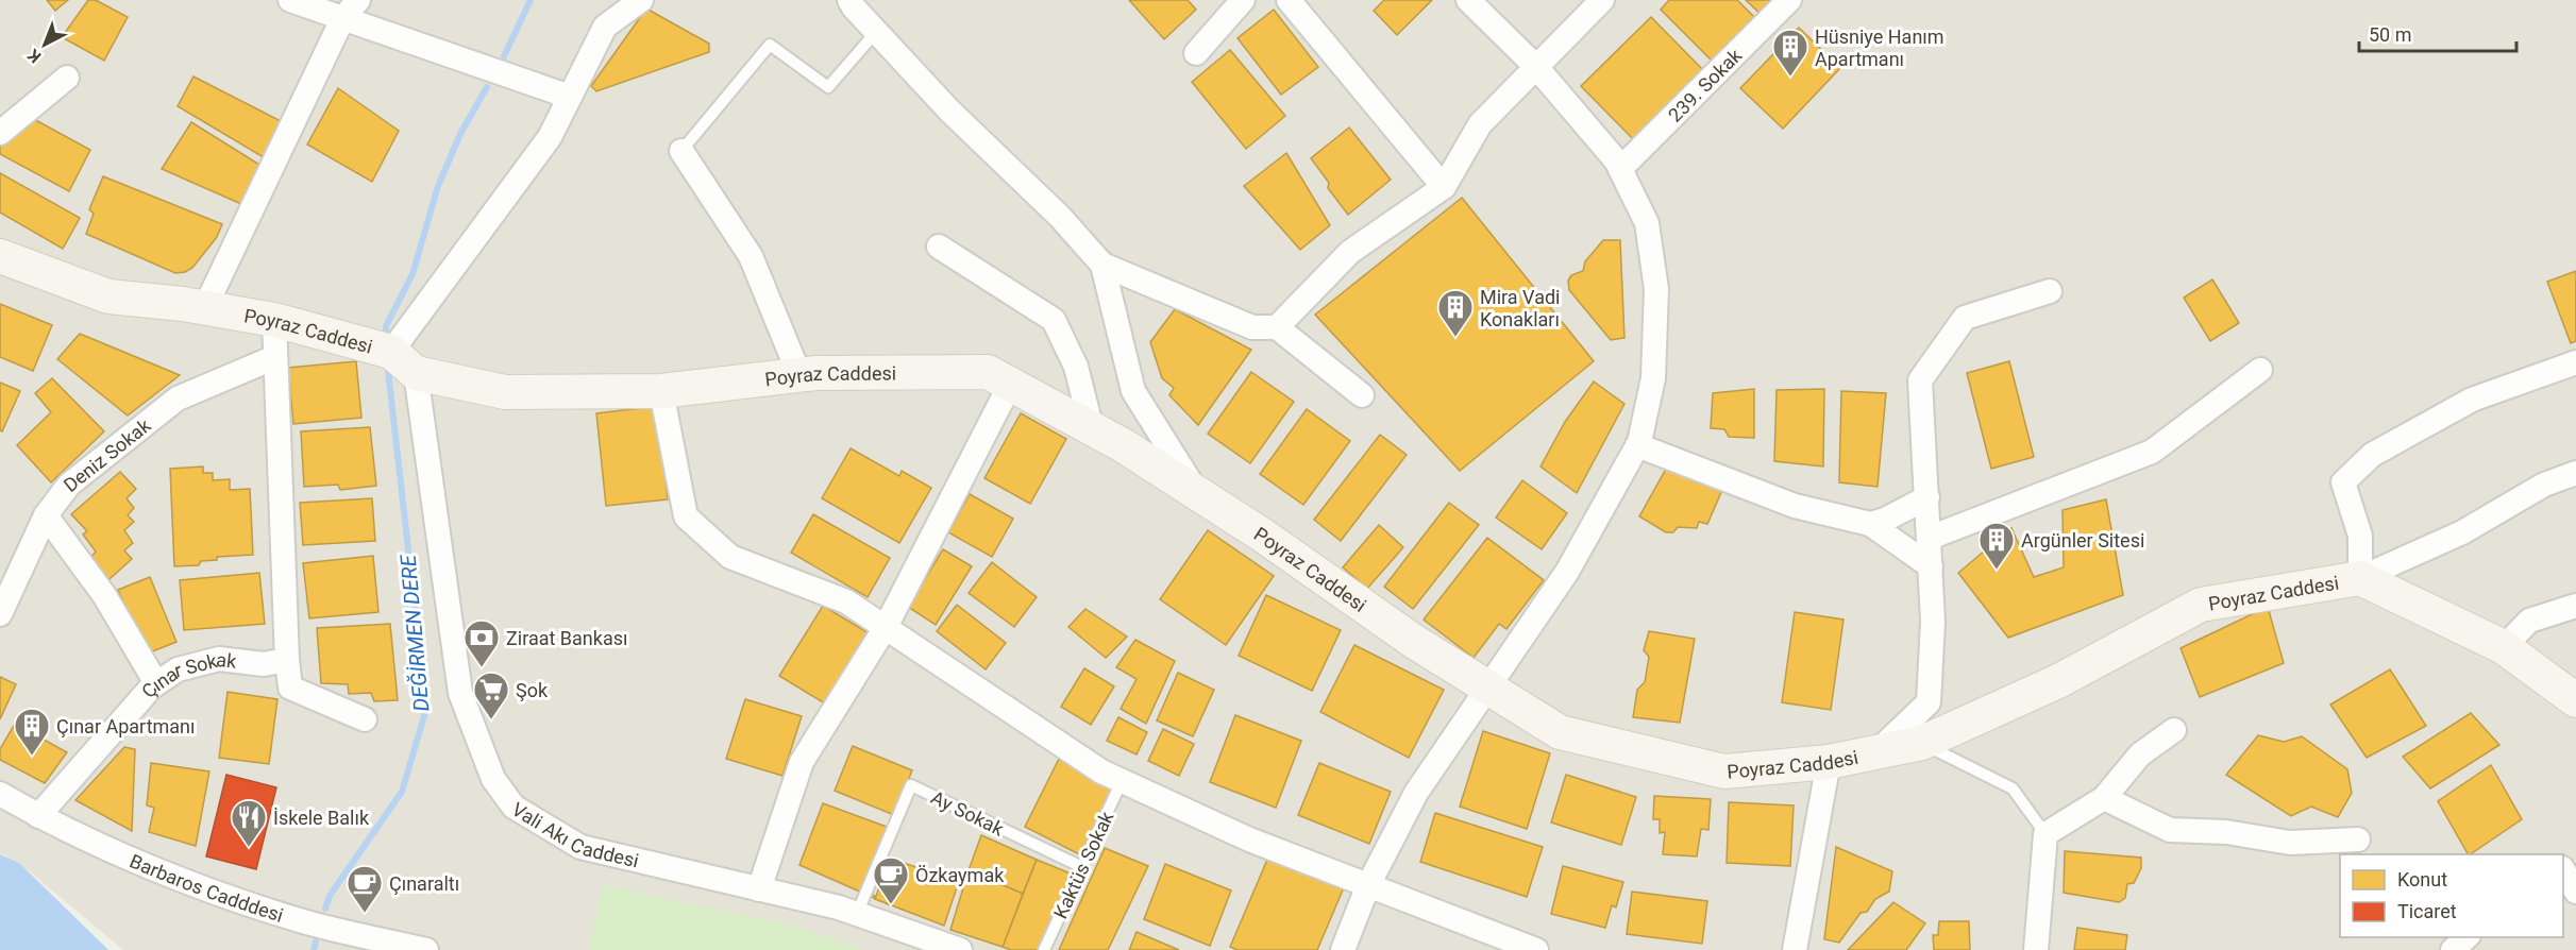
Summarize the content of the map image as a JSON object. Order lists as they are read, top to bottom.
{
  "streets": {
    "street": [
      "239. Sokak",
      "Poyraz Caddesi",
      "Deniz Sokak",
      "Çınar Sokak",
      "Vali Akı Caddesi",
      "Barbaros Cadddesi"
    ],
    "lane": ["Ay Sokak", "Kaktüs Sokak"]
  },
  "crossings": [
    ["Poyraz Caddesi", "Vali Akı Caddesi"],
    ["Çınar Sokak", "Barbaros Cadddesi"],
    ["Ay Sokak", "Vali Akı Caddesi"],
    ["Ay Sokak", "Kaktüs Sokak"]
  ],
  "water": ["DEĞİRMEN DERE"],
  "places": {
    "building": [
      "Hüsniye Hanım Apartmanı",
      "Mira Vadi Konakları",
      "Argünler Sitesi",
      "Çınar Apartmanı"
    ],
    "bank": ["Ziraat Bankası"],
    "supermarket": ["Şok"],
    "restaurant": ["İskele Balık"],
    "cafe": ["Özkaymak", "Çınaraltı"]
  },
  "legend": ["Konut", "Ticaret"],
  "scale_bar": "50 m",
  "north": "bottom left"
}
